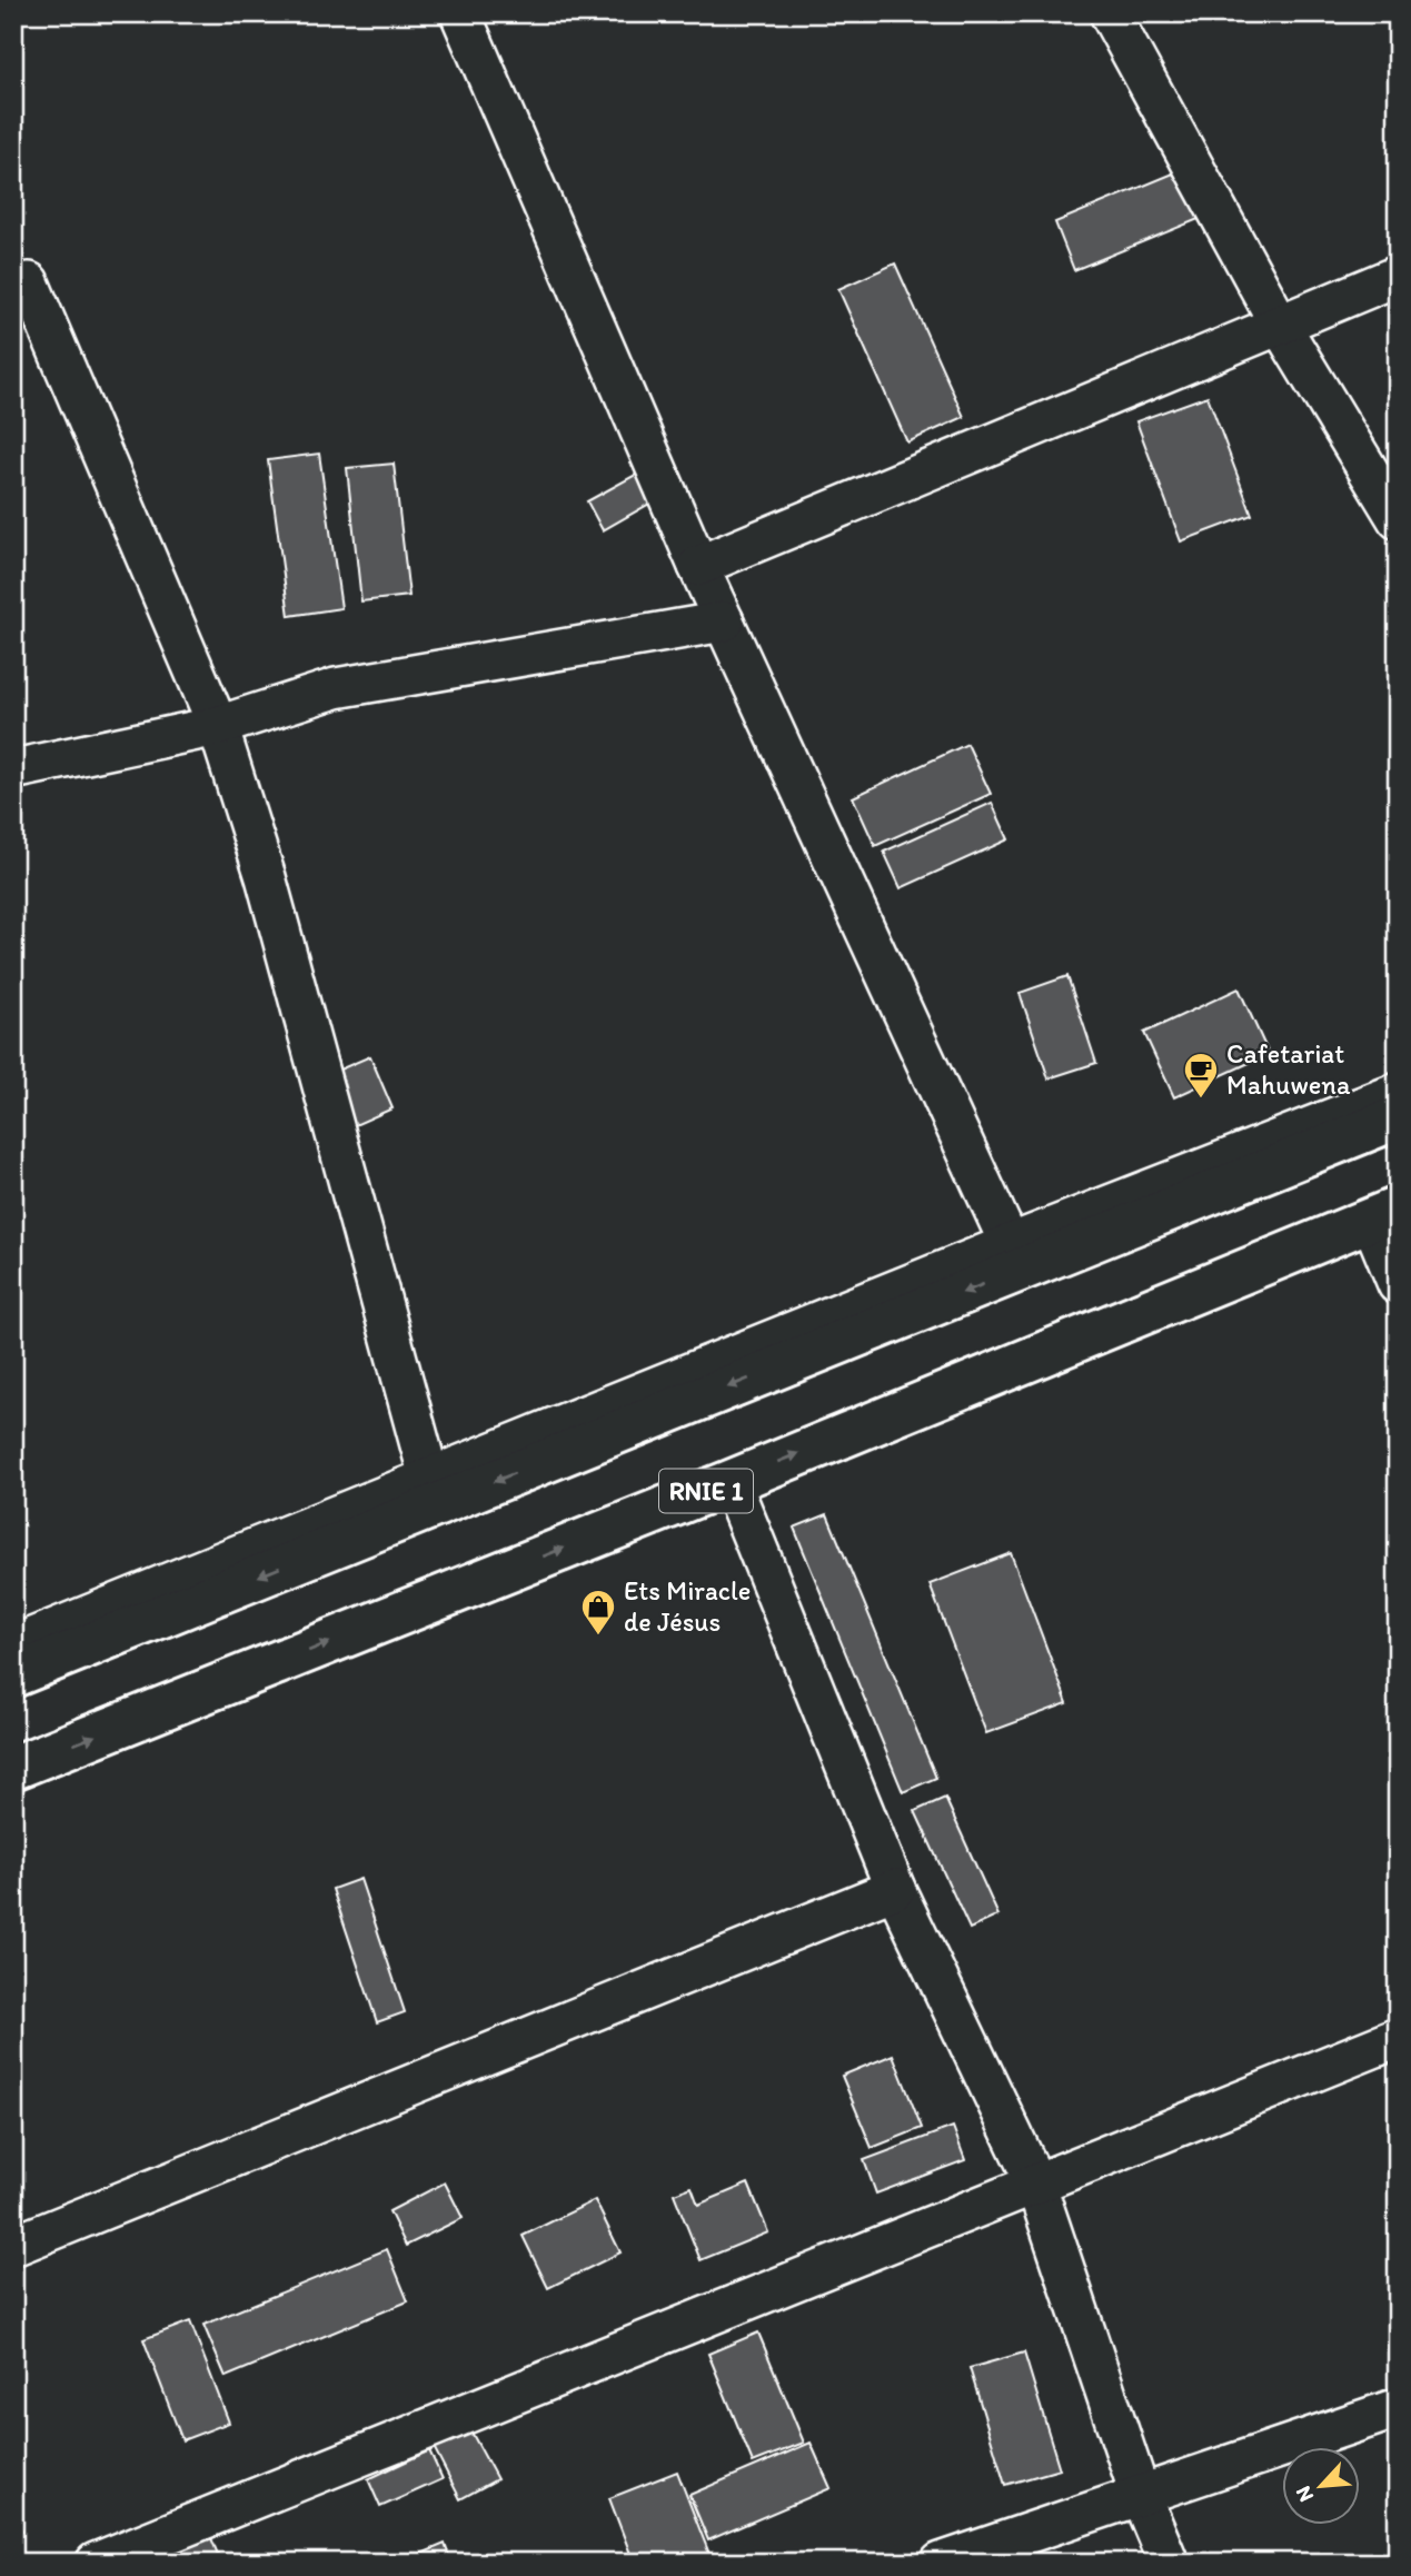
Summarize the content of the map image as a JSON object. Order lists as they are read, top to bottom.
{
  "streets": {
    "highway": ["RNIE 1"]
  },
  "places": {
    "cafe": ["Cafetariat Mahuwena"],
    "shop": ["Ets Miracle de Jésus"]
  },
  "north": "bottom left"
}
